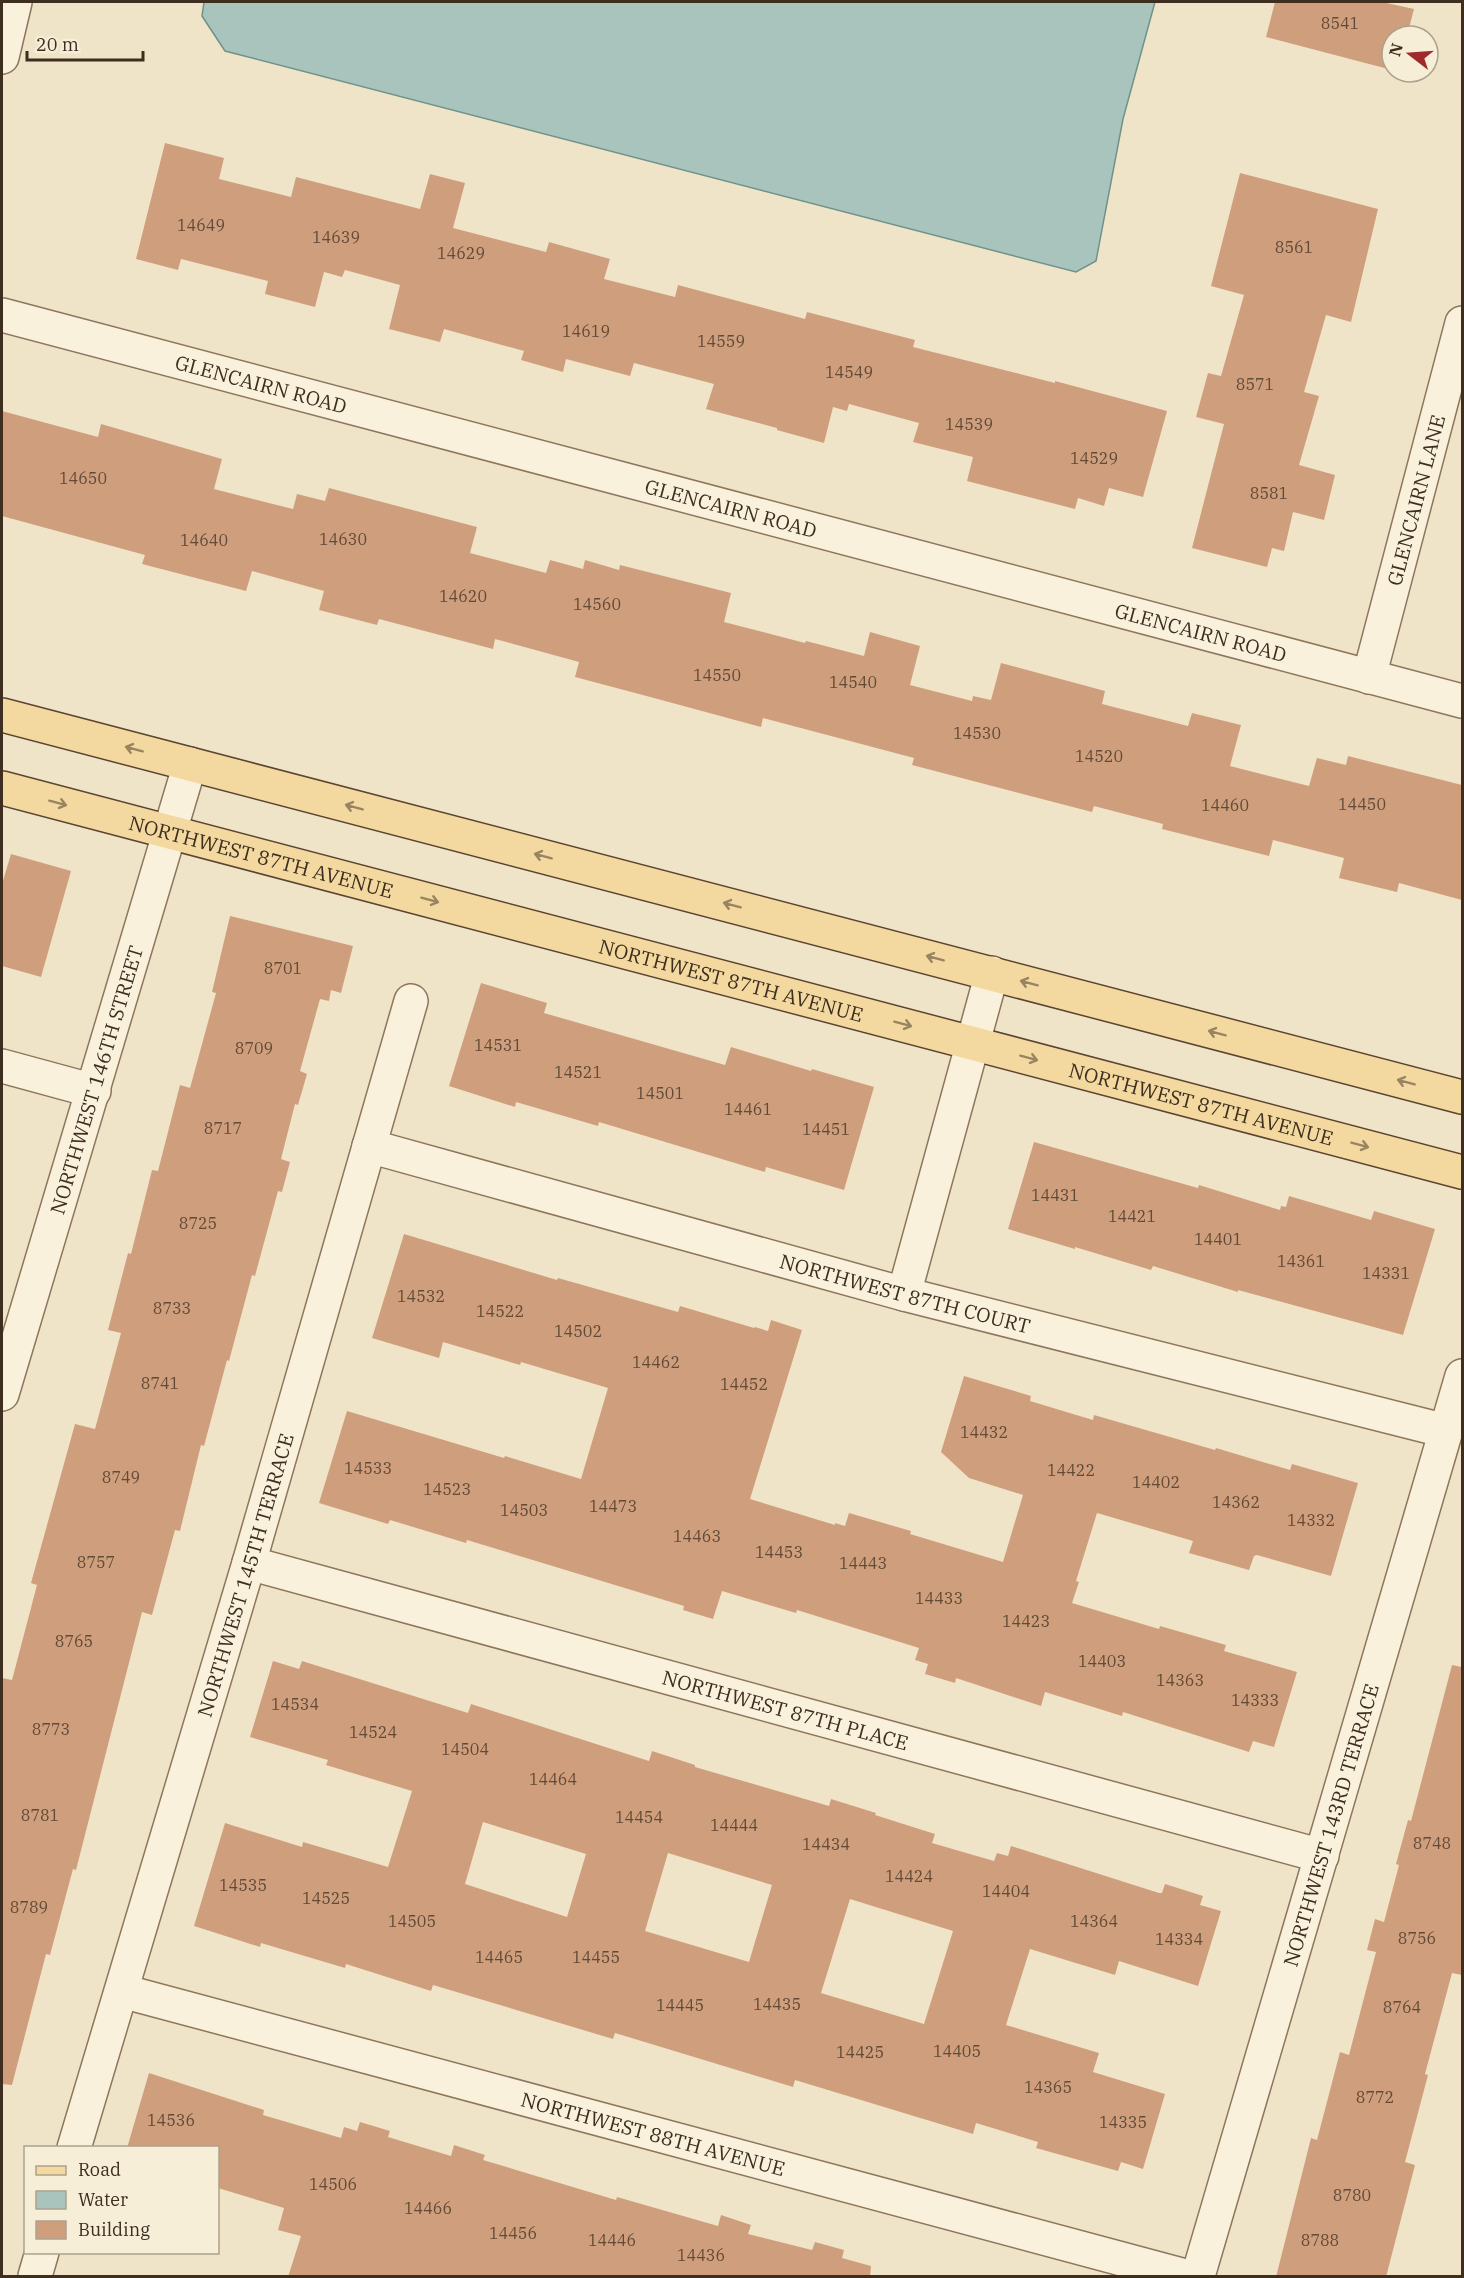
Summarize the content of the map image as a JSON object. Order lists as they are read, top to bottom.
{
  "streets": {
    "main road": ["NORTHWEST 87TH AVENUE"],
    "street": [
      "GLENCAIRN ROAD",
      "GLENCAIRN LANE",
      "NORTHWEST 146TH STREET",
      "NORTHWEST 87TH COURT",
      "NORTHWEST 145TH TERRACE",
      "NORTHWEST 87TH PLACE",
      "NORTHWEST 143RD TERRACE",
      "NORTHWEST 88TH AVENUE"
    ]
  },
  "crossings": [
    ["GLENCAIRN ROAD", "GLENCAIRN LANE"],
    ["NORTHWEST 87TH AVENUE", "NORTHWEST 146TH STREET"],
    ["NORTHWEST 87TH COURT", "NORTHWEST 145TH TERRACE"],
    ["NORTHWEST 87TH COURT", "NORTHWEST 143RD TERRACE"],
    ["NORTHWEST 145TH TERRACE", "NORTHWEST 87TH PLACE"],
    ["NORTHWEST 145TH TERRACE", "NORTHWEST 88TH AVENUE"],
    ["NORTHWEST 87TH PLACE", "NORTHWEST 143RD TERRACE"]
  ],
  "house_numbers": [
    "8541",
    "14649",
    "14639",
    "8561",
    "14629",
    "14619",
    "14559",
    "14549",
    "8571",
    "14539",
    "14529",
    "14650",
    "8581",
    "14630",
    "14640",
    "14620",
    "14560",
    "14550",
    "14540",
    "14530",
    "14520",
    "14450",
    "14460",
    "8701",
    "14531",
    "8709",
    "14521",
    "14501",
    "14461",
    "8717",
    "14451",
    "14431",
    "14421",
    "8725",
    "14401",
    "14361",
    "14331",
    "14532",
    "8733",
    "14522",
    "14502",
    "14462",
    "8741",
    "14452",
    "14432",
    "14533",
    "14422",
    "8749",
    "14402",
    "14523",
    "14362",
    "14473",
    "14503",
    "14332",
    "14463",
    "14453",
    "8757",
    "14443",
    "14433",
    "14423",
    "8765",
    "14403",
    "14363",
    "14333",
    "14534",
    "8773",
    "14524",
    "14504",
    "14464",
    "8781",
    "14454",
    "14444",
    "8748",
    "14434",
    "14424",
    "14535",
    "14404",
    "14525",
    "8789",
    "14505",
    "14364",
    "8756",
    "14334",
    "14465",
    "14455",
    "14435",
    "14445",
    "8764",
    "14405",
    "14425",
    "14365",
    "8772",
    "14536",
    "14335",
    "14506",
    "8780",
    "14466",
    "14456",
    "14446",
    "8788",
    "14436"
  ],
  "legend": ["Road", "Water", "Building"],
  "scale_bar": "20 m",
  "north": "left"
}
